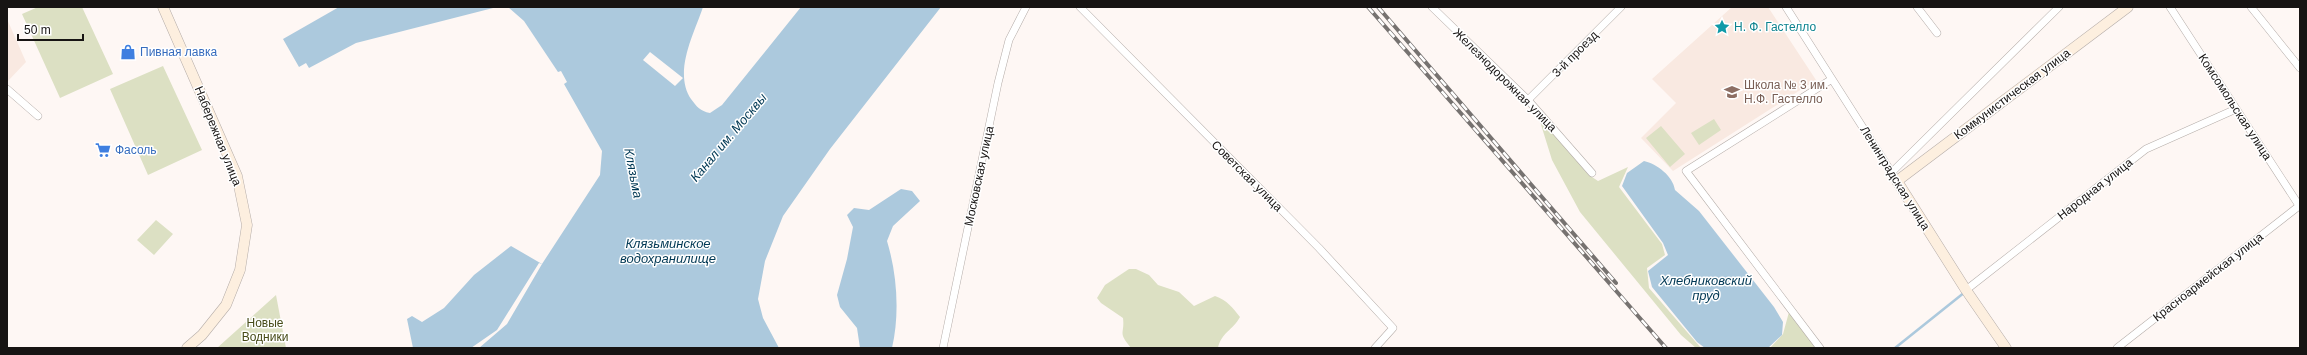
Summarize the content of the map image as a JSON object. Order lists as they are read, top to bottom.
{
  "streets": {
    "street": [
      "3-й проезд",
      "Железнодорожная улица",
      "Коммунистическая улица",
      "Комсомольская улица",
      "Набережная улица",
      "Московская улица",
      "Советская улица",
      "Ленинградская улица",
      "Народная улица",
      "Красноармейская улица"
    ]
  },
  "crossings": [
    ["3-й проезд", "Железнодорожная улица"],
    ["Коммунистическая улица", "Ленинградская улица"],
    ["Комсомольская улица", "Народная улица"],
    ["Комсомольская улица", "Красноармейская улица"],
    ["Ленинградская улица", "Народная улица"]
  ],
  "water": [
    "Канал им. Москвы",
    "Клязьма",
    "Клязьминское водохранилище",
    "Хлебниковский пруд"
  ],
  "parks": ["Новые Водники"],
  "places": {
    "place": ["Н. Ф. Гастелло"],
    "shop": ["Пивная лавка"],
    "school or university": ["Школа № 3 им. Н.Ф. Гастелло"],
    "supermarket": ["Фасоль"]
  },
  "scale_bar": "50 m"
}
